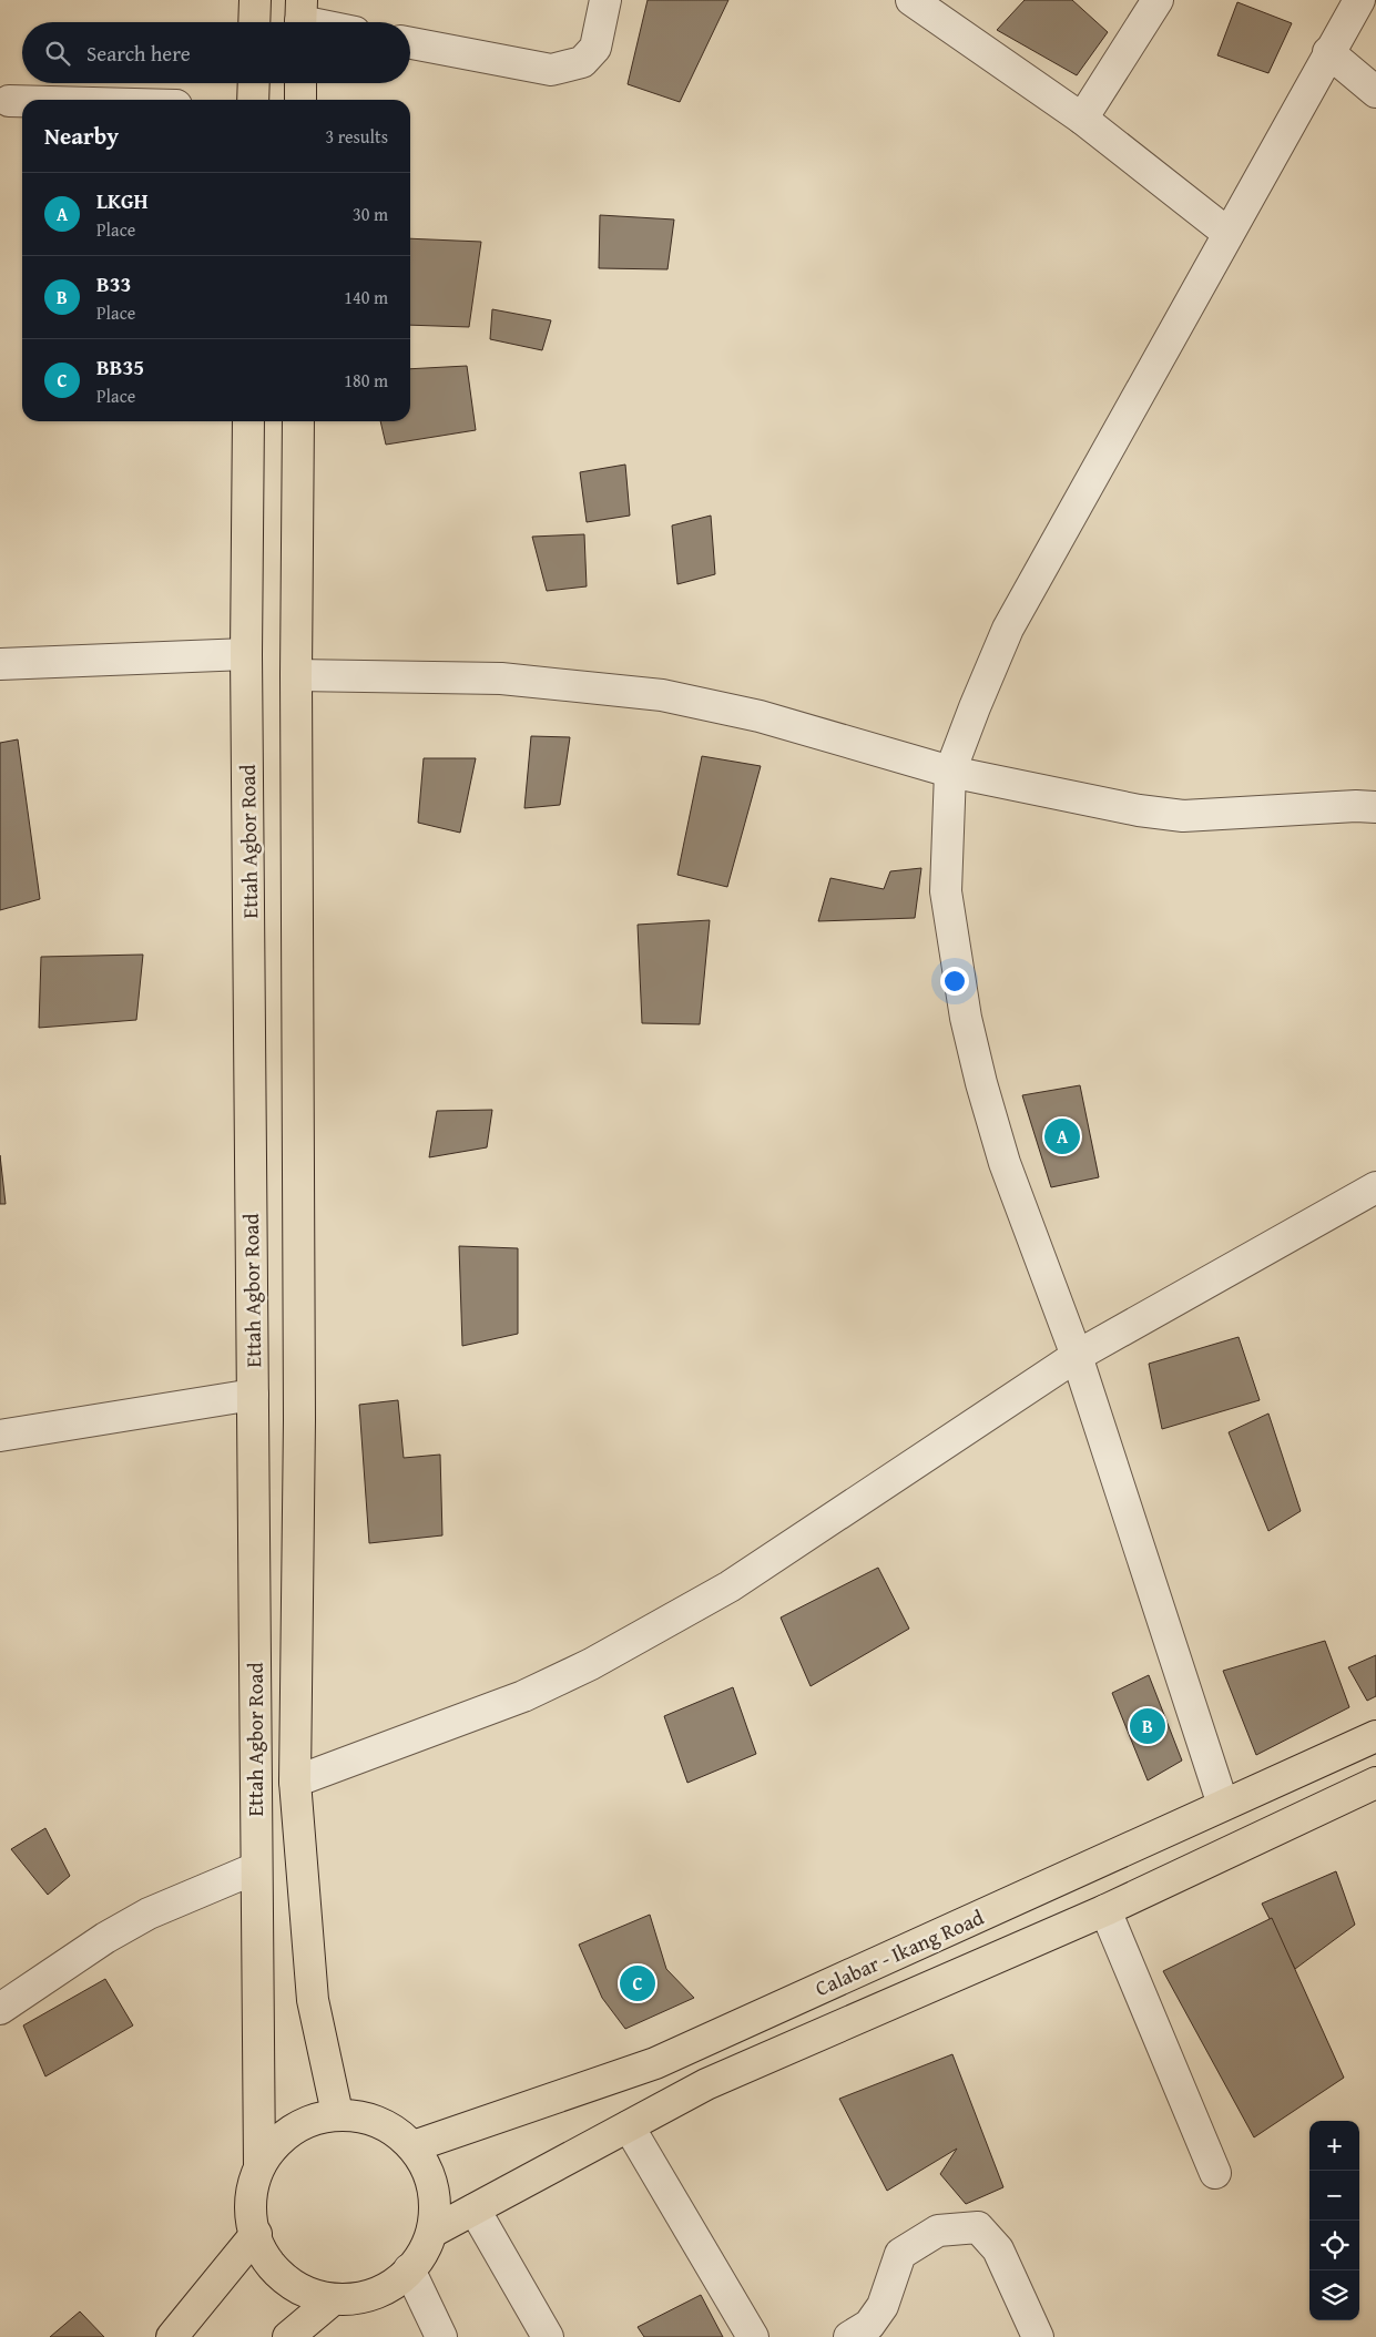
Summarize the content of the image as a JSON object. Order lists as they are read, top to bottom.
{
  "streets": {
    "main road": ["Ettah Agbor Road", "Calabar - Ikang Road"]
  },
  "crossings": [
    ["Ettah Agbor Road", "Calabar - Ikang Road"]
  ],
  "page": {
    "search": "Search here",
    "heading": ["Nearby", "3 results"],
    "list": [
      {
        "mark": "A",
        "name": "LKGH",
        "note": "Place",
        "value": "30 m"
      },
      {
        "mark": "B",
        "name": "B33",
        "note": "Place",
        "value": "140 m"
      },
      {
        "mark": "C",
        "name": "BB35",
        "note": "Place",
        "value": "180 m"
      }
    ],
    "pins": ["A", "B", "C"],
    "map_buttons": ["+", "−"]
  }
}
